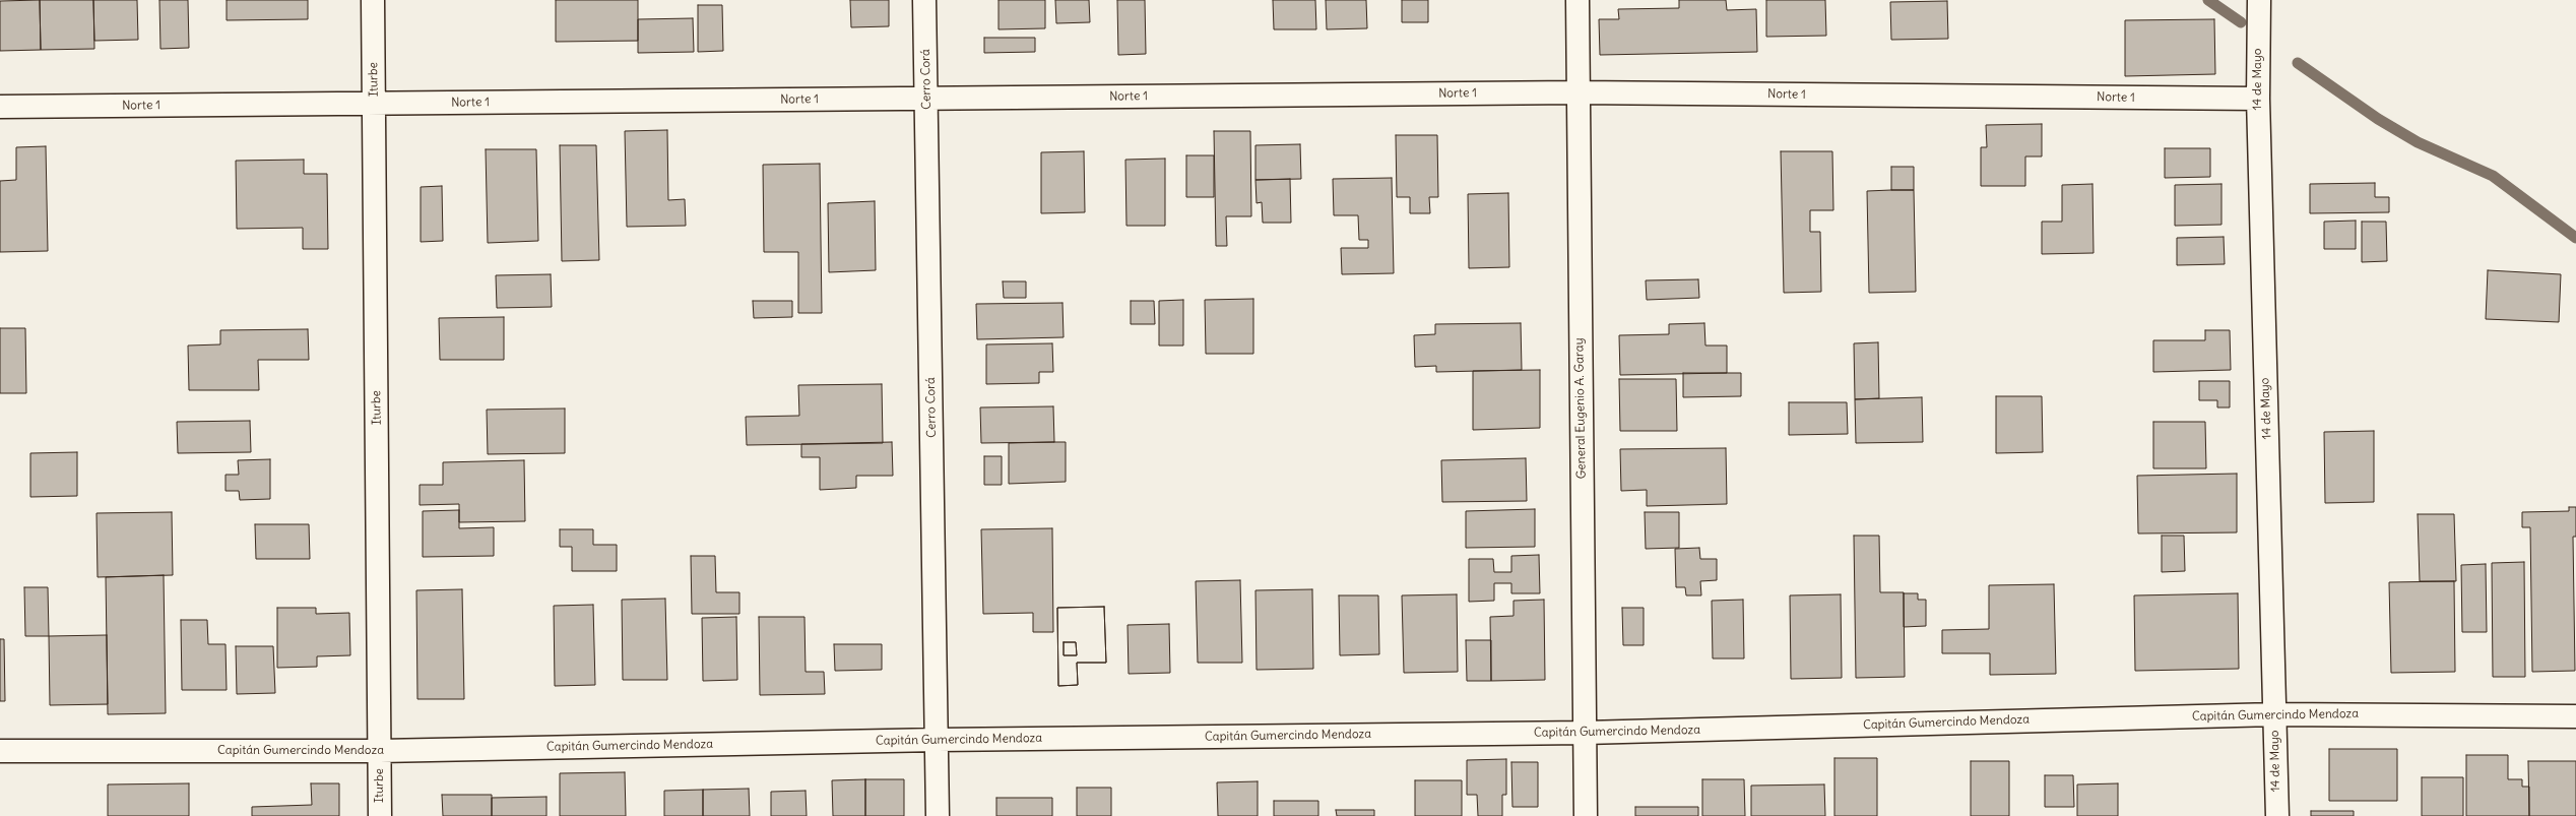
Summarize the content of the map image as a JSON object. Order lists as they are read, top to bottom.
{
  "streets": {
    "street": [
      "Iturbe",
      "Cerro Corá",
      "14 de Mayo",
      "Norte 1",
      "General Eugenio A. Garay",
      "Capitán Gumercindo Mendoza"
    ]
  },
  "crossings": [
    ["Iturbe", "Norte 1"],
    ["Iturbe", "Capitán Gumercindo Mendoza"],
    ["Cerro Corá", "Norte 1"],
    ["Cerro Corá", "Capitán Gumercindo Mendoza"],
    ["14 de Mayo", "Norte 1"],
    ["14 de Mayo", "Capitán Gumercindo Mendoza"],
    ["Norte 1", "General Eugenio A. Garay"],
    ["General Eugenio A. Garay", "Capitán Gumercindo Mendoza"]
  ]
}
